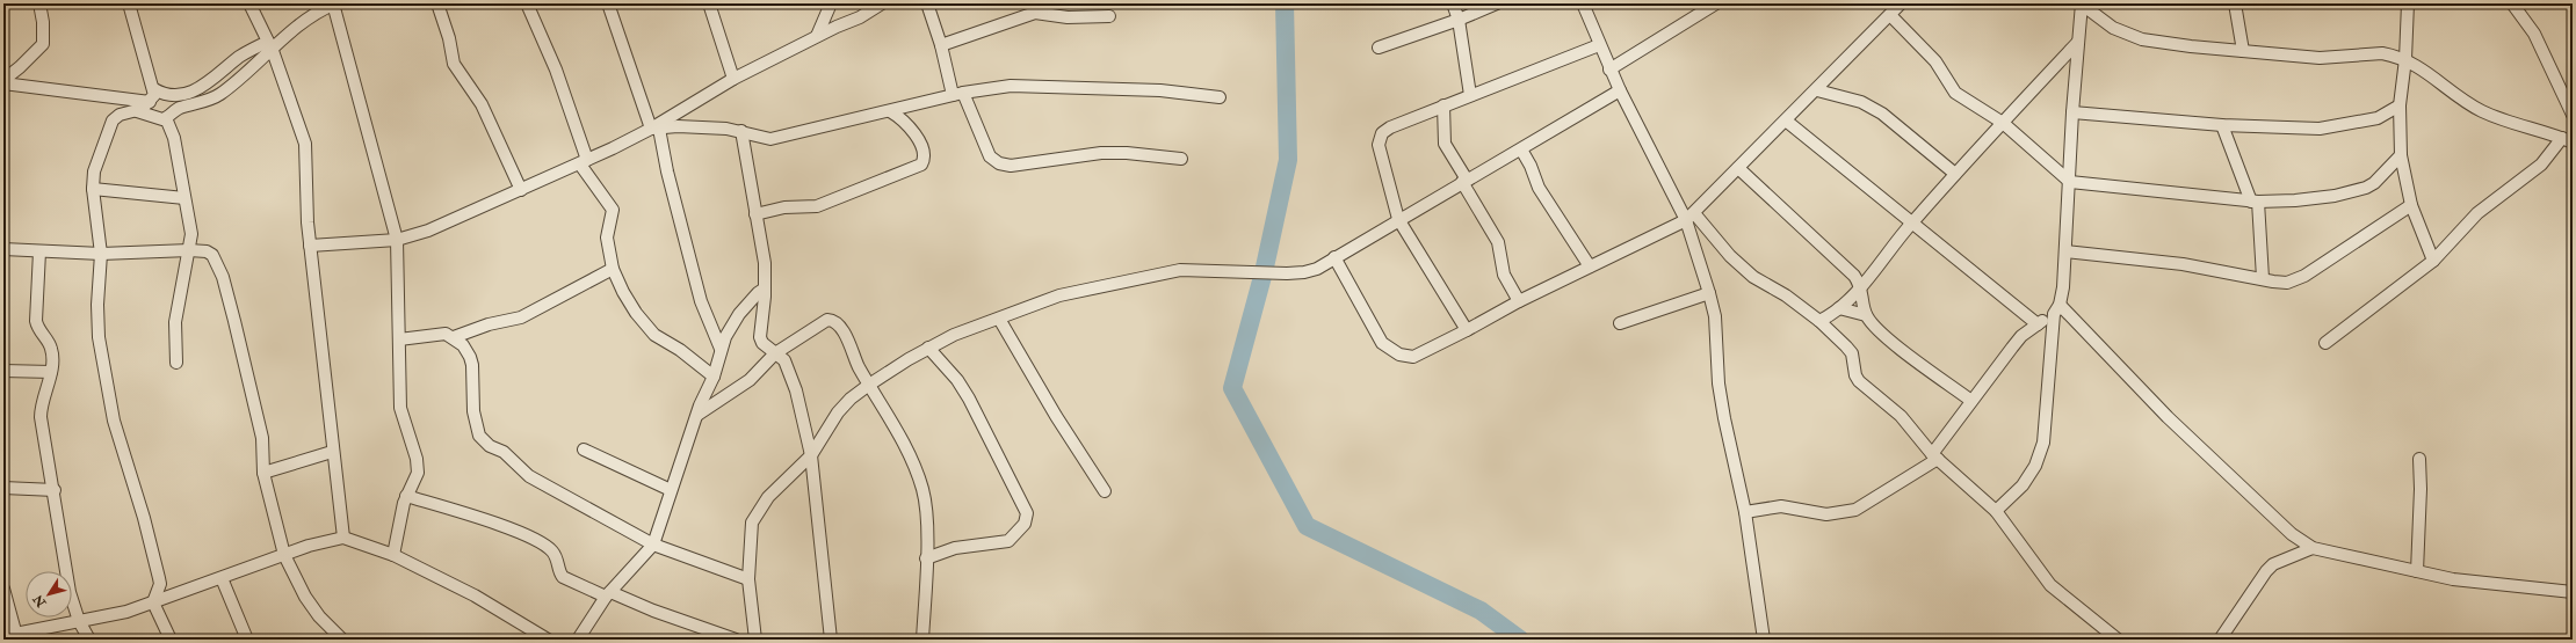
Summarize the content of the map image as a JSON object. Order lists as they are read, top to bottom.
{
  "north": "bottom left"
}
